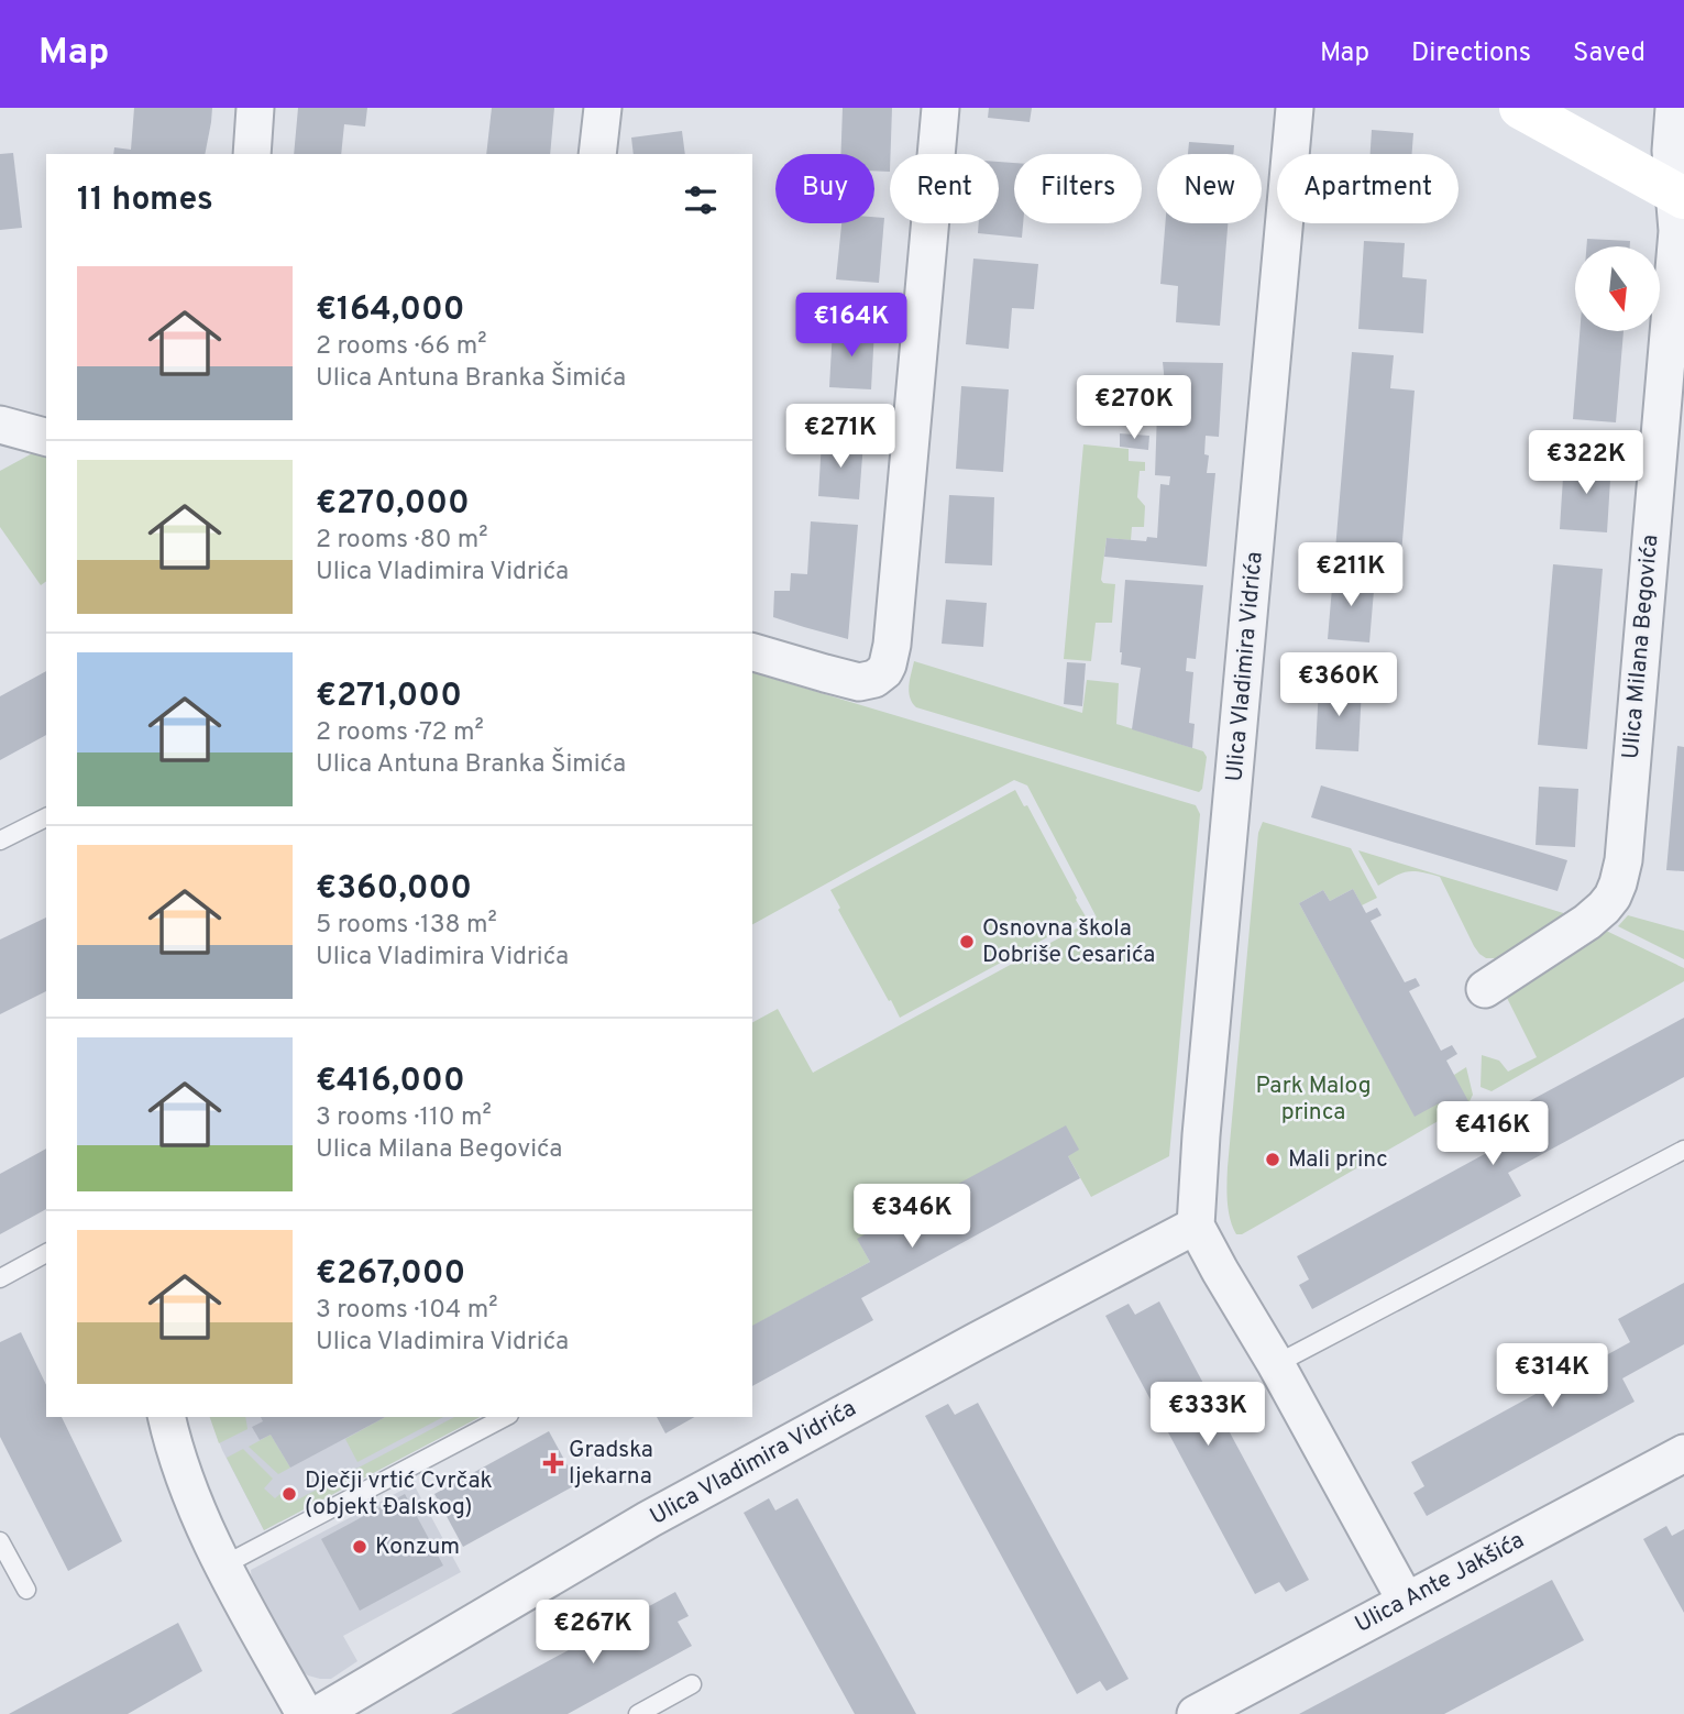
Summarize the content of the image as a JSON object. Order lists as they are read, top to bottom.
{
  "streets": {
    "street": ["Ulica Milana Begovića", "Ulica Vladimira Vidrića", "Ulica Ante Jakšića"]
  },
  "parks": ["Park Malog princa"],
  "places": {
    "other": [
      "Osnovna škola Dobriše Cesarića",
      "Mali princ",
      "Dječji vrtić Cvrčak (objekt Đalskog)",
      "Konzum"
    ],
    "health": ["Gradska ljekarna"]
  },
  "north": "bottom",
  "page": {
    "header": "Map",
    "nav": ["Map", "Directions", "Saved"],
    "chip": [
      "Buy",
      "Rent",
      "Filters",
      "New",
      "Apartment"
    ],
    "heading": "11 homes",
    "list": [
      {
        "name": "€164,000",
        "note": "2 rooms · 66 m² · Ulica Antuna Branka Šimića"
      },
      {
        "name": "€270,000",
        "note": "2 rooms · 80 m² · Ulica Vladimira Vidrića"
      },
      {
        "name": "€271,000",
        "note": "2 rooms · 72 m² · Ulica Antuna Branka Šimića"
      },
      {
        "name": "€360,000",
        "note": "5 rooms · 138 m² · Ulica Vladimira Vidrića"
      },
      {
        "name": "€416,000",
        "note": "3 rooms · 110 m² · Ulica Milana Begovića"
      },
      {
        "name": "€267,000",
        "note": "3 rooms · 104 m² · Ulica Vladimira Vidrića"
      }
    ],
    "price": [
      "€164K",
      "€270K",
      "€271K",
      "€322K",
      "€211K",
      "€360K",
      "€416K",
      "€346K",
      "€314K",
      "€333K",
      "€267K"
    ]
  }
}
